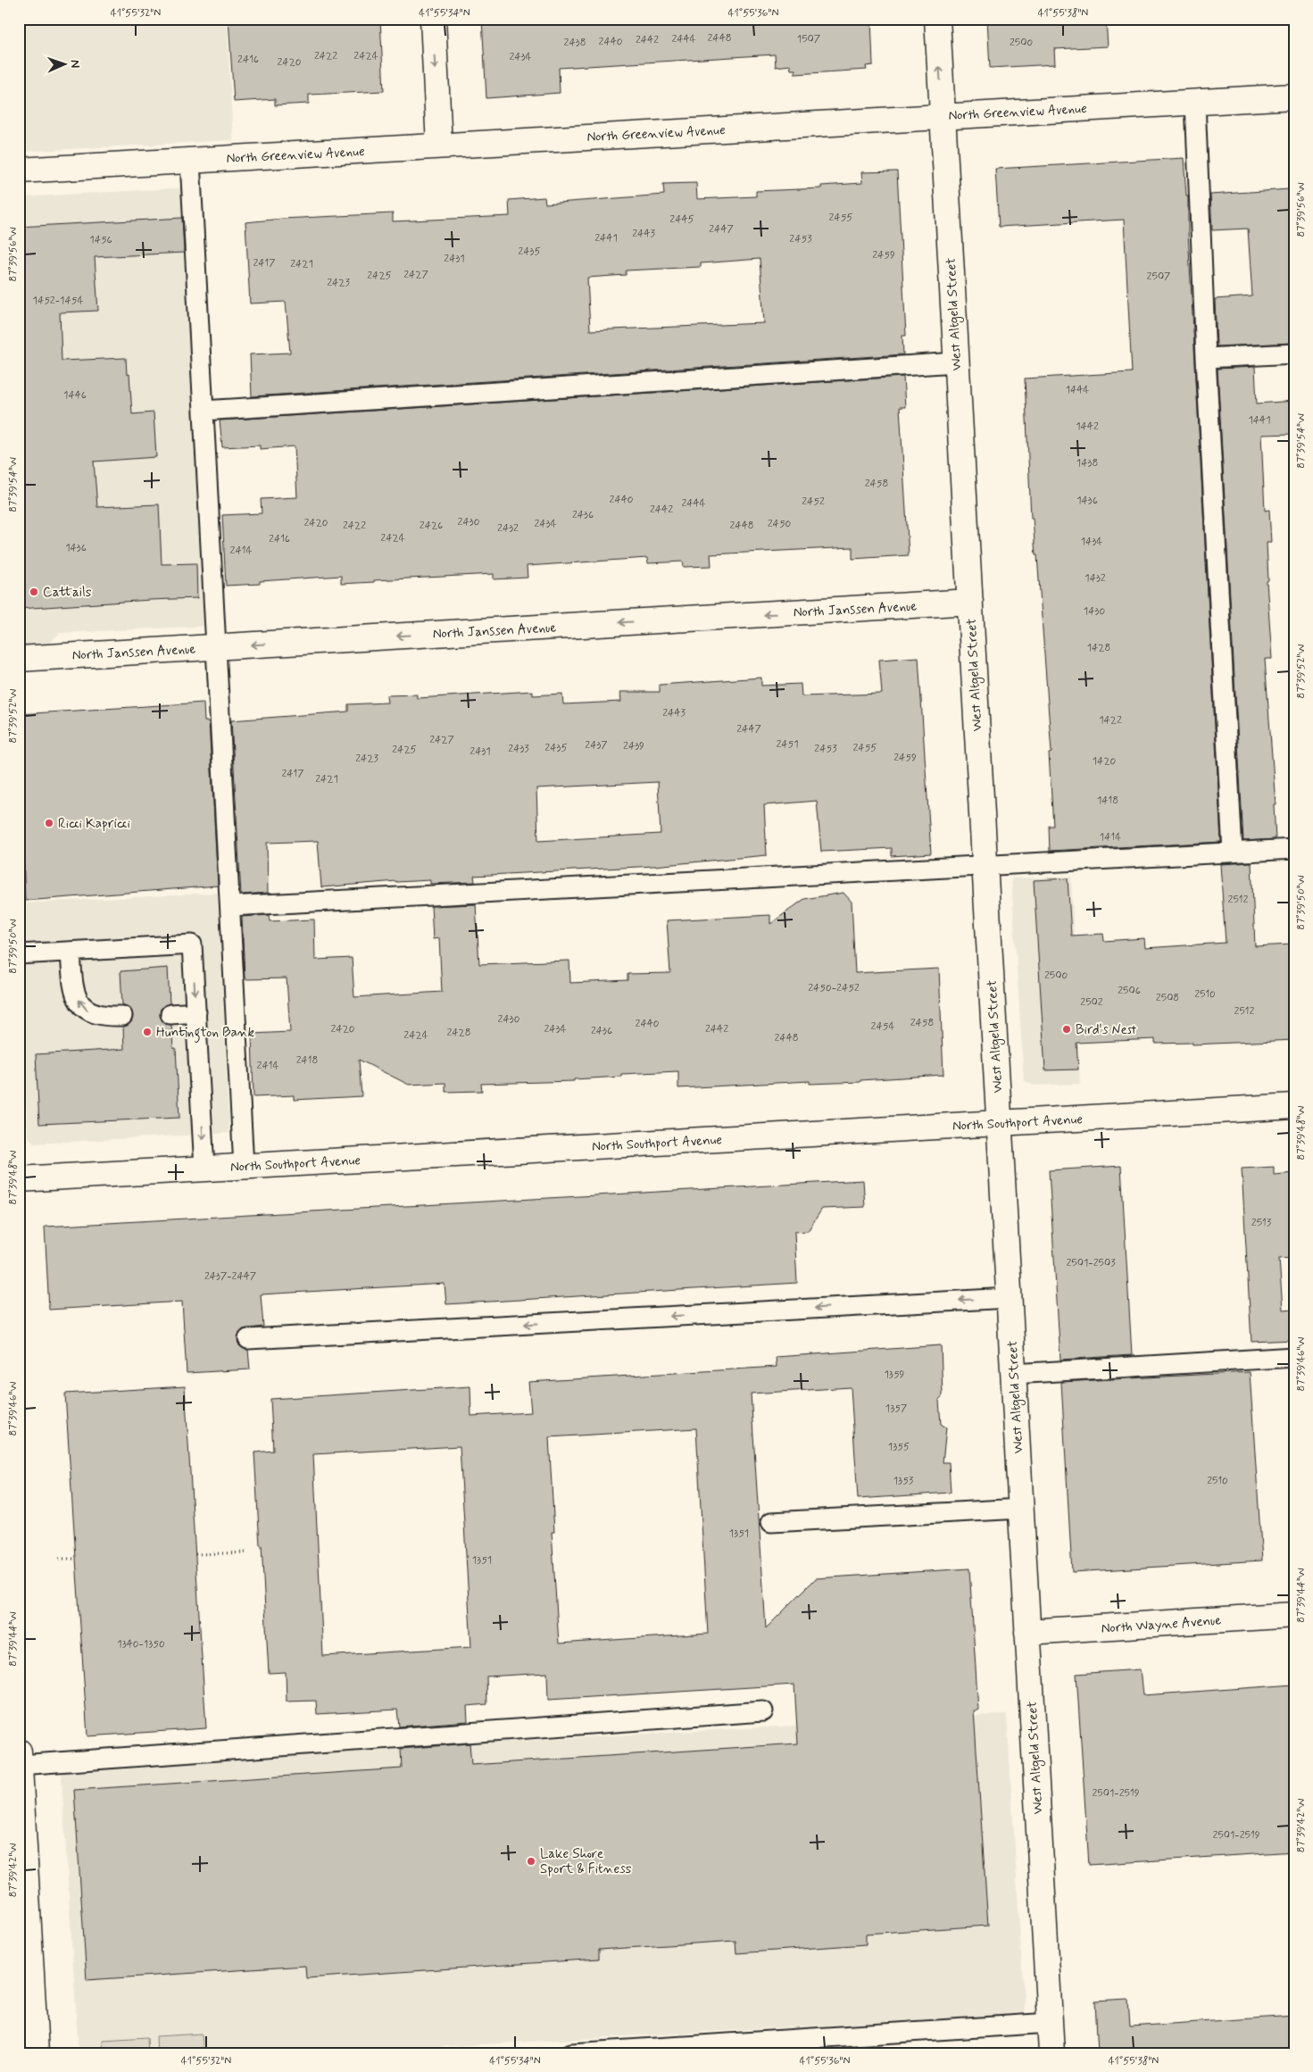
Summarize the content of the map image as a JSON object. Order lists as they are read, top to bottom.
{
  "streets": {
    "street": [
      "North Greenview Avenue",
      "West Altgeld Street",
      "North Janssen Avenue",
      "North Southport Avenue",
      "North Wayne Avenue"
    ]
  },
  "crossings": [
    ["North Greenview Avenue", "West Altgeld Street"],
    ["West Altgeld Street", "North Janssen Avenue"],
    ["West Altgeld Street", "North Southport Avenue"],
    ["West Altgeld Street", "North Wayne Avenue"]
  ],
  "one_way": ["North Janssen Avenue"],
  "places": [
    "Cattails",
    "Ricci Kapricci",
    "Bird's Nest",
    "Huntington Bank",
    "Lake Shore Sport & Fitness"
  ],
  "house_numbers": [
    "2448",
    "2444",
    "1507",
    "2442",
    "2440",
    "2438",
    "2500",
    "2422",
    "2424",
    "2434",
    "2416",
    "2420",
    "2455",
    "2445",
    "2447",
    "2443",
    "2441",
    "2453",
    "1456",
    "2435",
    "2459",
    "2431",
    "2417",
    "2421",
    "2427",
    "2425",
    "2507",
    "2423",
    "1452-1454",
    "1444",
    "1446",
    "1441",
    "1442",
    "1438",
    "2458",
    "2440",
    "1436",
    "2452",
    "2444",
    "2442",
    "2436",
    "2430",
    "2420",
    "2434",
    "2450",
    "2422",
    "2426",
    "2448",
    "2432",
    "2424",
    "2416",
    "1434",
    "1436",
    "2414",
    "1432",
    "1430",
    "1428",
    "2443",
    "1422",
    "2447",
    "2427",
    "2451",
    "2437",
    "2439",
    "2435",
    "2455",
    "2433",
    "2453",
    "2425",
    "2431",
    "2459",
    "2423",
    "1420",
    "2417",
    "2421",
    "1418",
    "1414",
    "2512",
    "2500",
    "2450-2452",
    "2506",
    "2510",
    "2508",
    "2502",
    "2512",
    "2430",
    "2458",
    "2440",
    "2454",
    "2420",
    "2434",
    "2442",
    "2436",
    "2428",
    "2424",
    "2448",
    "2418",
    "2414",
    "2513",
    "2501-2503",
    "2437-2447",
    "1359",
    "1357",
    "1355",
    "1353",
    "2510",
    "1351",
    "1351",
    "1340-1350",
    "2501-2519",
    "2501-2519"
  ],
  "north": "right",
  "coordinates": [
    "41°55'32\"N",
    "41°55'34\"N",
    "41°55'36\"N",
    "41°55'38\"N",
    "87°39'56\"W",
    "87°39'54\"W",
    "87°39'52\"W",
    "87°39'50\"W",
    "87°39'48\"W",
    "87°39'46\"W",
    "87°39'44\"W",
    "87°39'42\"W"
  ]
}
